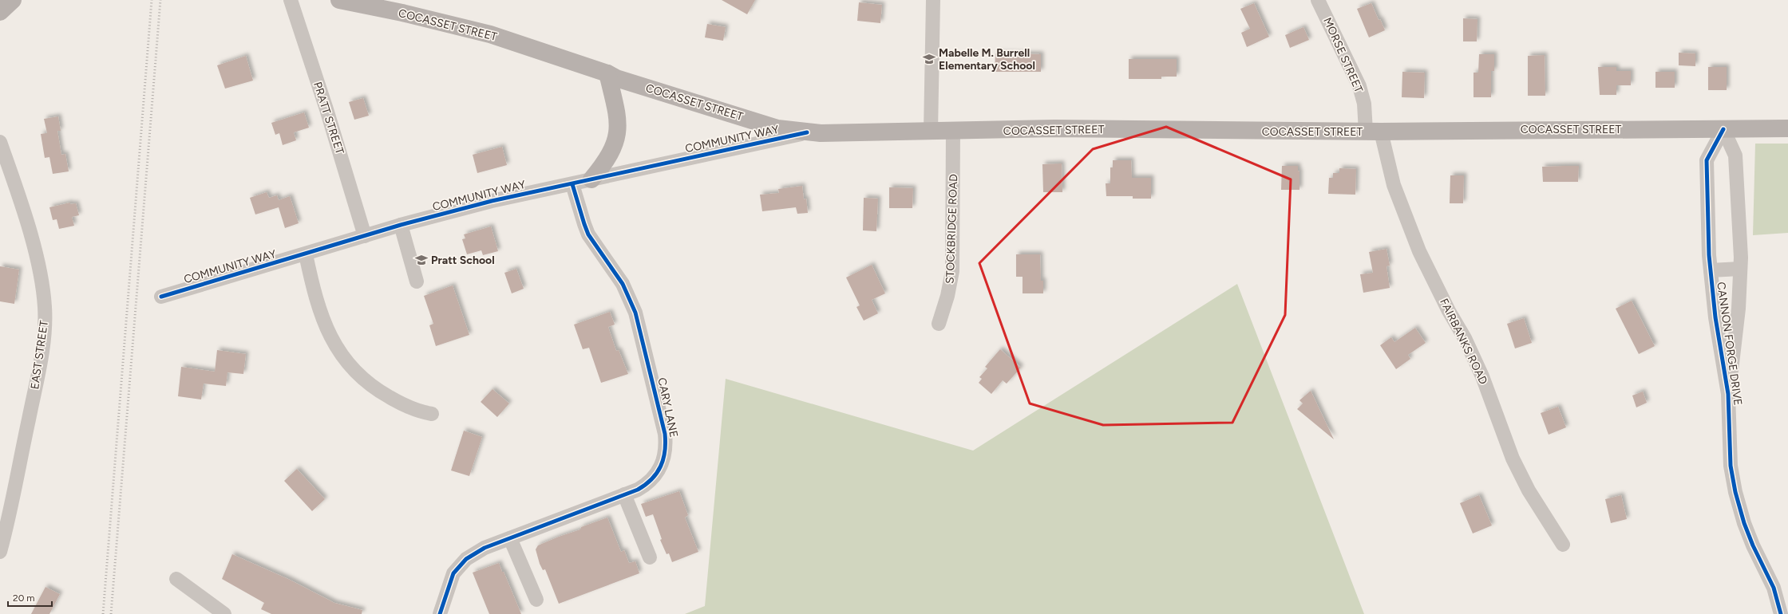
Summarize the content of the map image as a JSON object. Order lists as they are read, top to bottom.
{
  "streets": {
    "main road": ["COCASSET STREET"],
    "street": [
      "MORSE STREET",
      "PRATT STREET",
      "COMMUNITY WAY",
      "STOCKBRIDGE ROAD",
      "FAIRBANKS ROAD",
      "CANNON FORGE DRIVE",
      "EAST STREET",
      "CARY LANE"
    ]
  },
  "crossings": [
    ["COCASSET STREET", "MORSE STREET"],
    ["COCASSET STREET", "COMMUNITY WAY"],
    ["COCASSET STREET", "STOCKBRIDGE ROAD"],
    ["COCASSET STREET", "FAIRBANKS ROAD"],
    ["COCASSET STREET", "CANNON FORGE DRIVE"],
    ["MORSE STREET", "FAIRBANKS ROAD"],
    ["PRATT STREET", "COMMUNITY WAY"],
    ["COMMUNITY WAY", "CARY LANE"]
  ],
  "places": {
    "school or university": ["Mabelle M. Burrell Elementary School", "Pratt School"]
  },
  "scale_bar": "20 m"
}
